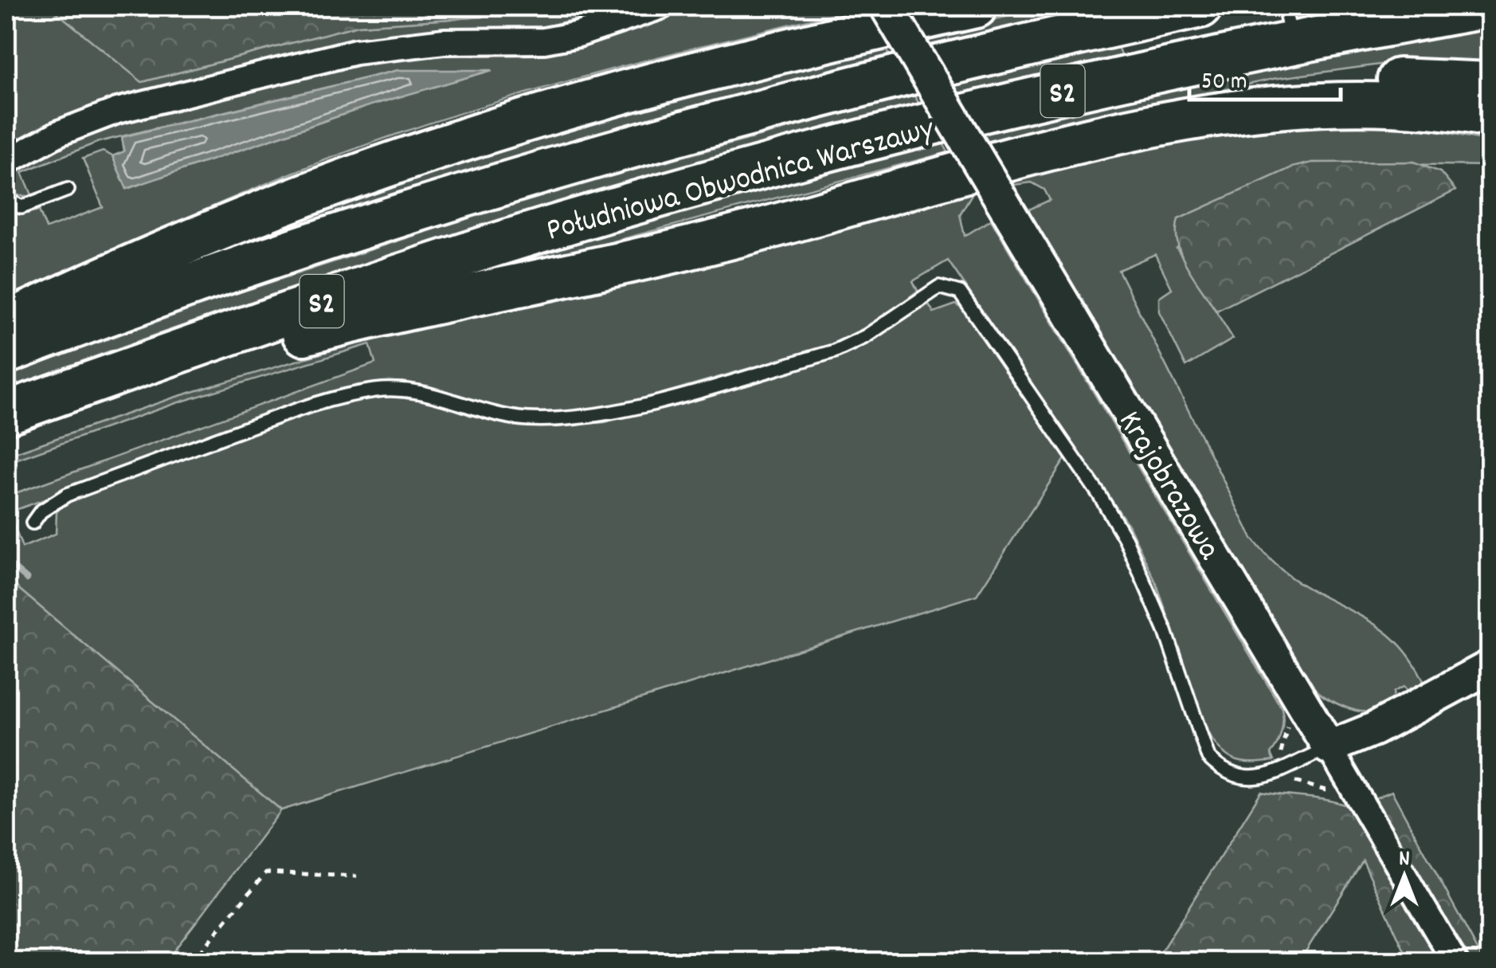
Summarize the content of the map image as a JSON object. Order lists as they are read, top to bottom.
{
  "streets": {
    "highway": ["S2", "Południowa Obwodnica Warszawy"],
    "street": ["Krajobrazowa"]
  },
  "scale_bar": "50 m",
  "north": "top"
}
